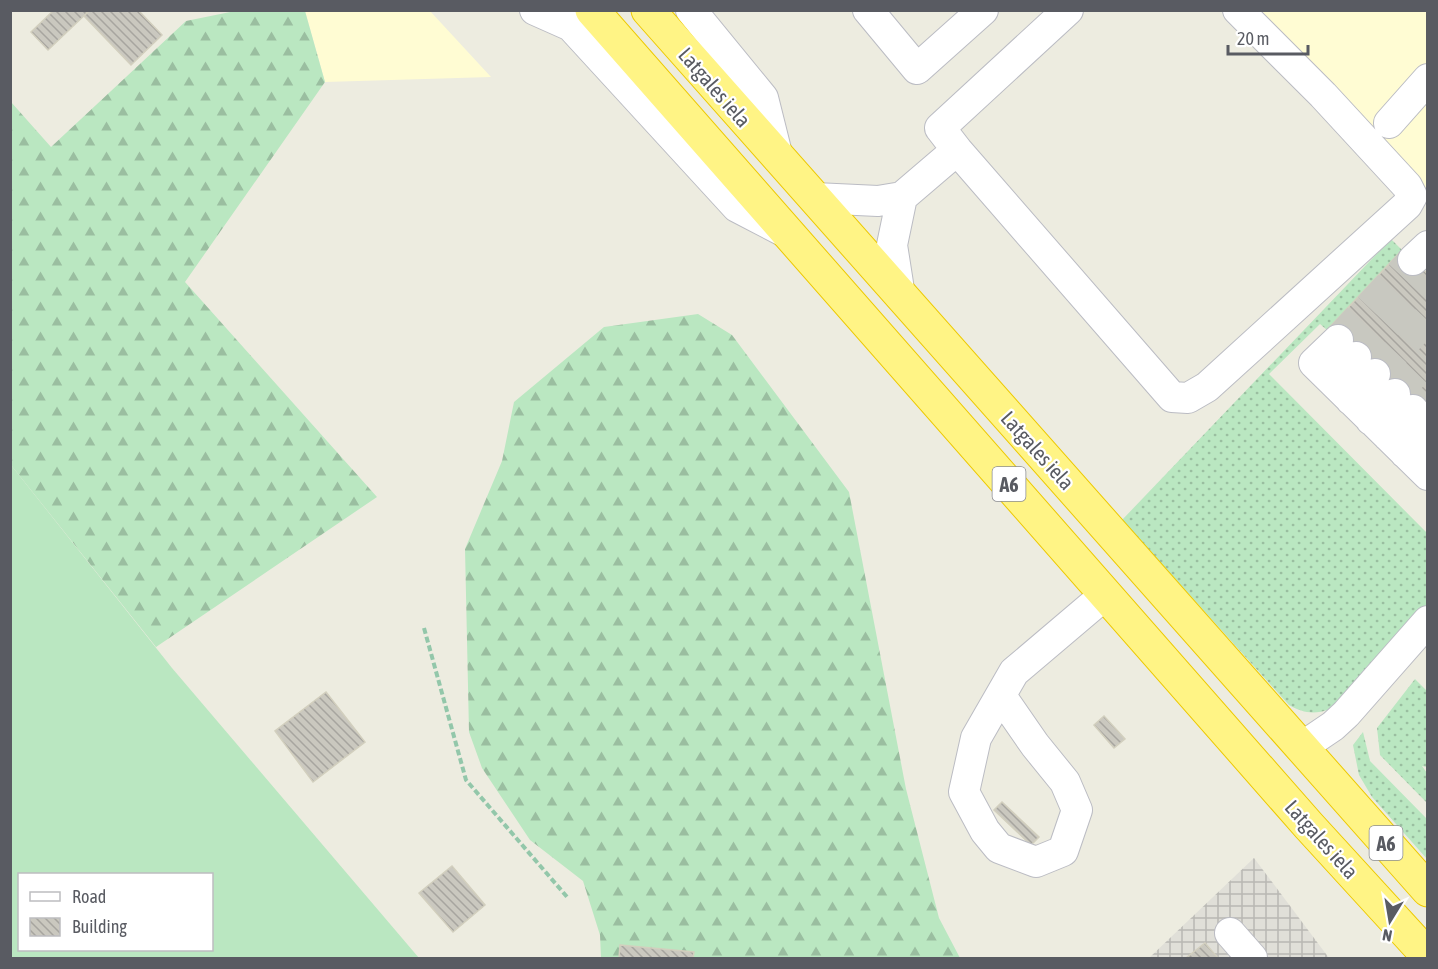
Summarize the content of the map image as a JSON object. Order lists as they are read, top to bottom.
{
  "streets": {
    "highway": ["Latgales iela", "A6"]
  },
  "legend": ["Road", "Building"],
  "scale_bar": "20 m",
  "north": "bottom"
}
